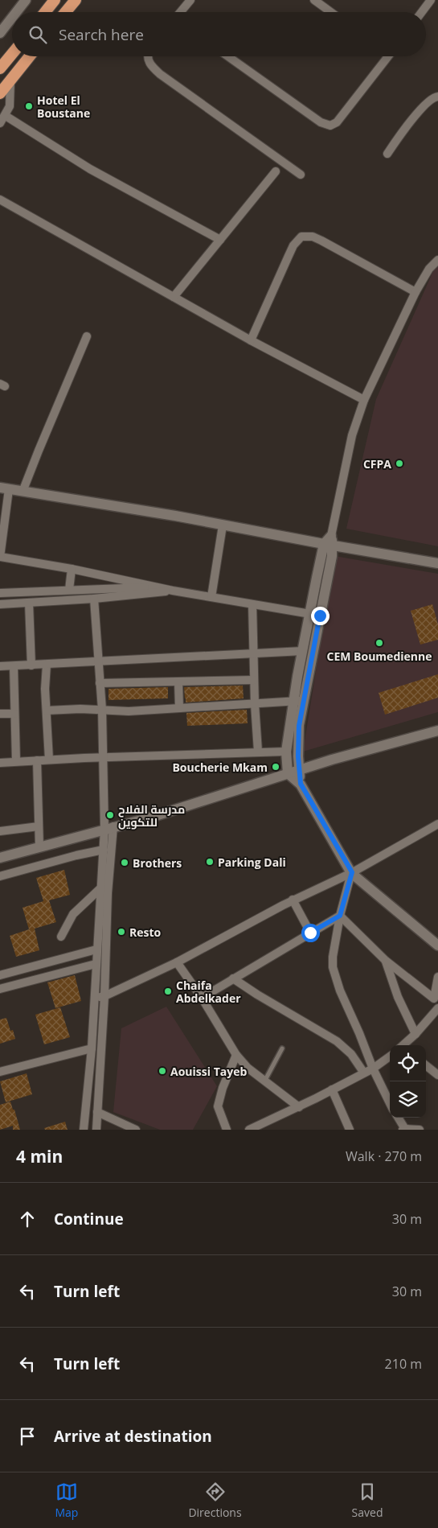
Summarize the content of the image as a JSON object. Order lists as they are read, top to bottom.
{
  "places": [
    "Hotel El Boustane",
    "CFPA",
    "CEM Boumedienne",
    "Boucherie Mkam",
    "مدرسة الفلاح للتكوين",
    "Parking Dali",
    "Brothers",
    "Resto",
    "Chaifa Abdelkader",
    "Aouissi Tayeb"
  ],
  "page": {
    "search": "Search here",
    "heading": ["4 min", "Walk · 270 m"],
    "list": [
      ["Continue", "30 m"],
      ["Turn left", "30 m"],
      ["Turn left", "210 m"],
      "Arrive at destination"
    ],
    "nav": ["Map", "Directions", "Saved"]
  }
}
